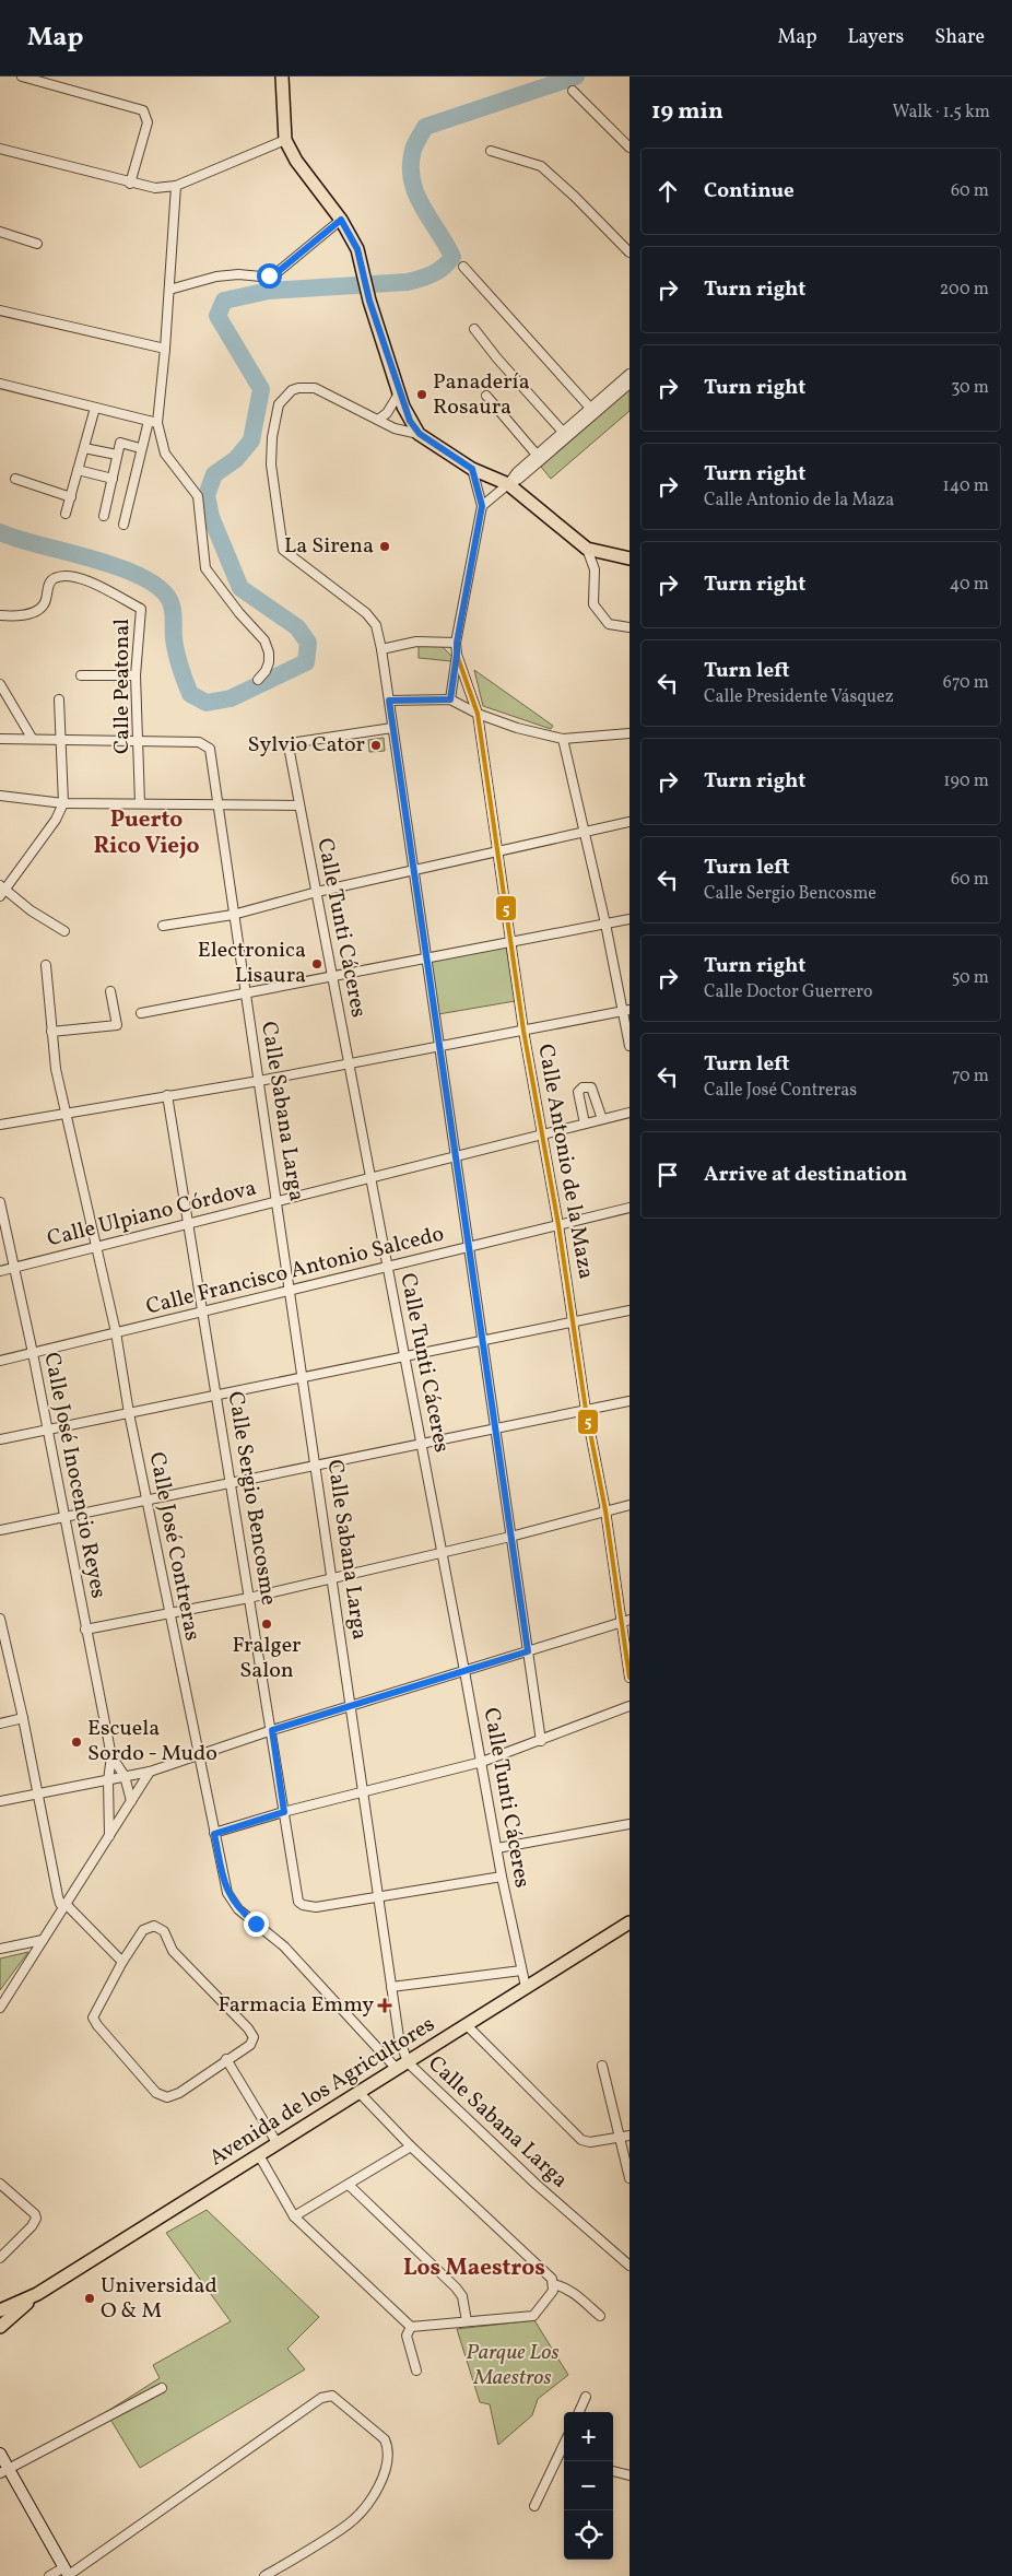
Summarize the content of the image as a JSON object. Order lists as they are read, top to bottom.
{
  "streets": {
    "main road": ["Avenida de los Agricultores"],
    "street": [
      "Calle Peatonal",
      "Calle Tunti Cáceres",
      "Calle Sabana Larga",
      "Calle Antonio de la Maza",
      "Calle Ulpiano Córdova",
      "Calle Francisco Antonio Salcedo",
      "Calle José Inocencio Reyes",
      "Calle Sergio Bencosme",
      "Calle José Contreras"
    ]
  },
  "crossings": [
    ["Calle Peatonal", "Calle Sabana Larga"],
    ["Calle Tunti Cáceres", "Calle Ulpiano Córdova"],
    ["Calle Tunti Cáceres", "Calle Francisco Antonio Salcedo"],
    ["Calle Tunti Cáceres", "Avenida de los Agricultores"],
    ["Calle Sabana Larga", "Calle Ulpiano Córdova"],
    ["Calle Sabana Larga", "Calle Francisco Antonio Salcedo"],
    ["Calle Sabana Larga", "Calle Sergio Bencosme"],
    ["Calle Sabana Larga", "Calle José Contreras"],
    ["Calle Sabana Larga", "Avenida de los Agricultores"],
    ["Calle Antonio de la Maza", "Calle Ulpiano Córdova"],
    ["Calle Antonio de la Maza", "Calle Francisco Antonio Salcedo"],
    ["Calle Ulpiano Córdova", "Calle José Inocencio Reyes"],
    ["Calle Ulpiano Córdova", "Calle Sergio Bencosme"],
    ["Calle Ulpiano Córdova", "Calle José Contreras"],
    ["Calle Francisco Antonio Salcedo", "Calle José Inocencio Reyes"],
    ["Calle Francisco Antonio Salcedo", "Calle Sergio Bencosme"],
    ["Calle Francisco Antonio Salcedo", "Calle José Contreras"],
    ["Calle José Contreras", "Avenida de los Agricultores"]
  ],
  "districts": ["Puerto Rico Viejo", "Los Maestros"],
  "parks": ["Parque Los Maestros"],
  "places": {
    "other": [
      "Panadería Rosaura",
      "La Sirena",
      "Sylvio Cator",
      "Electronica Lisaura",
      "Fralger Salon",
      "Escuela Sordo - Mudo",
      "Universidad O & M"
    ],
    "health": ["Farmacia Emmy"]
  },
  "lines": ["transit line 5"],
  "page": {
    "header": "Map",
    "nav": ["Map", "Layers", "Share"],
    "heading": ["19 min", "Walk · 1.5 km"],
    "list": [
      ["Continue", "60 m"],
      ["Turn right", "200 m"],
      ["Turn right", "30 m"],
      ["Turn right", "Calle Antonio de la Maza", "140 m"],
      ["Turn right", "40 m"],
      ["Turn left", "Calle Presidente Vásquez", "670 m"],
      ["Turn right", "190 m"],
      ["Turn left", "Calle Sergio Bencosme", "60 m"],
      ["Turn right", "Calle Doctor Guerrero", "50 m"],
      ["Turn left", "Calle José Contreras", "70 m"],
      "Arrive at destination"
    ],
    "map_buttons": ["+", "−"]
  }
}
